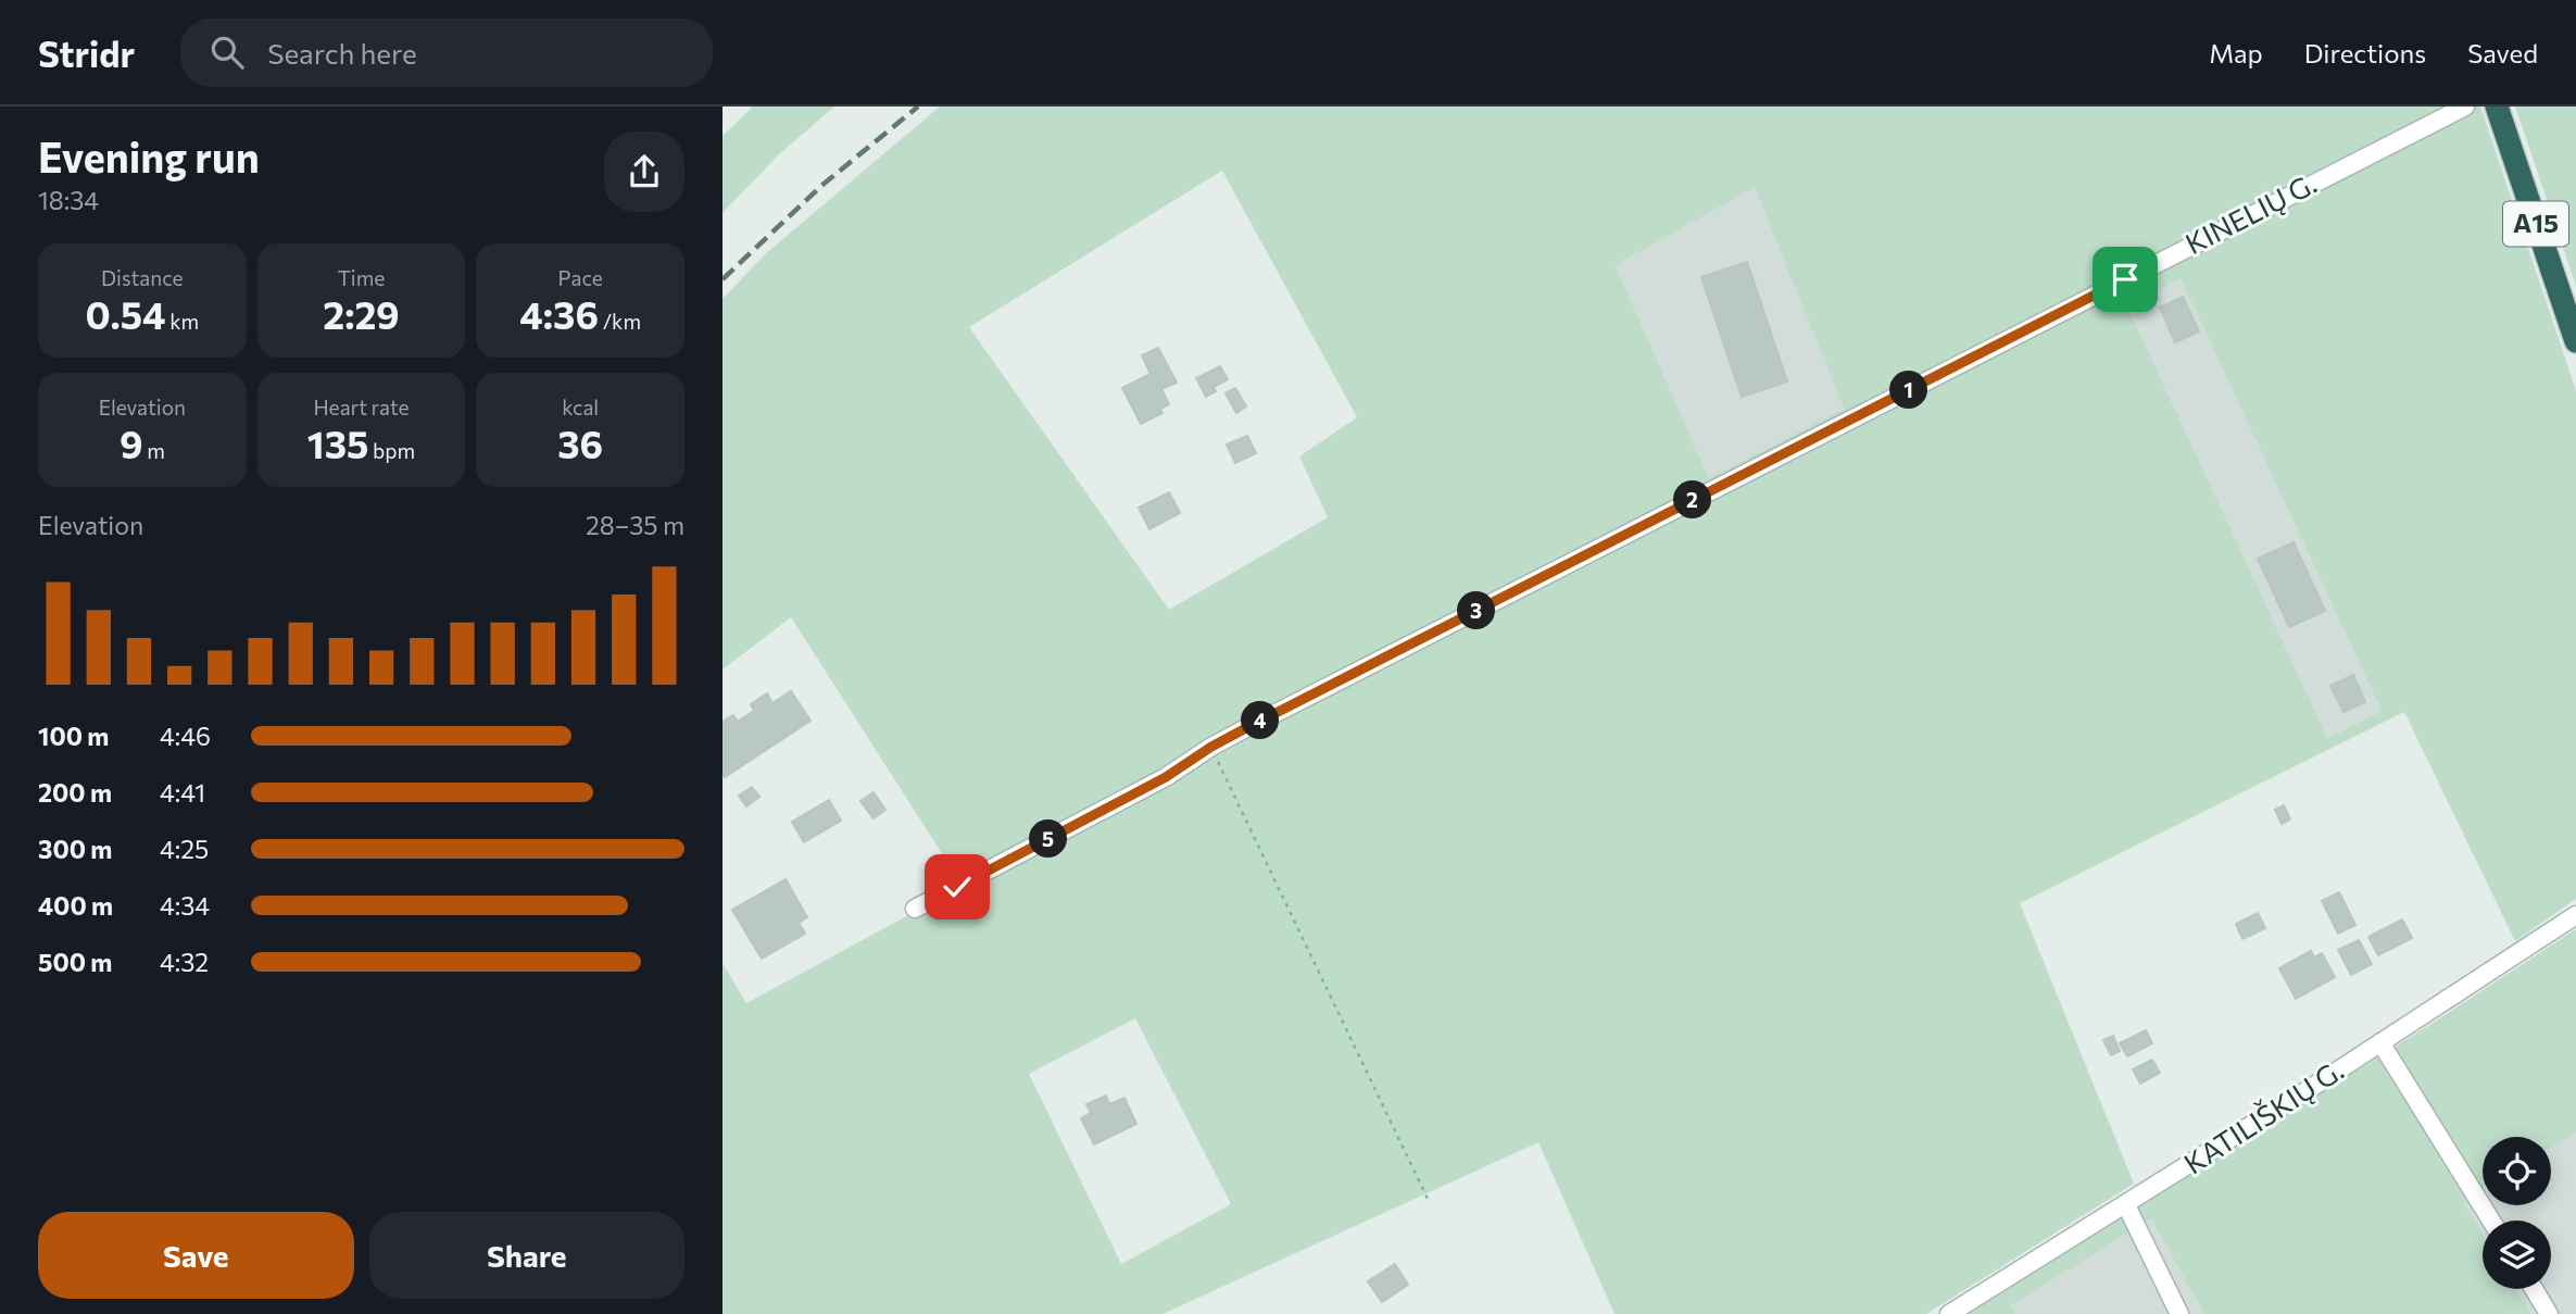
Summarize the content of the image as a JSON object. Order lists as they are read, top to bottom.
{
  "streets": {
    "highway": ["A15"],
    "street": ["KINELIŲ G.", "KATILIŠKIŲ G."]
  },
  "page": {
    "header": "Stridr",
    "search": "Search here",
    "nav": ["Map", "Directions", "Saved"],
    "heading": ["Evening run", "18:34"],
    "stats": [
      ["Distance", "0.54 km"],
      ["Time", "2:29"],
      ["Pace", "4:36 /km"],
      ["Elevation", "9 m"],
      ["Heart rate", "135 bpm"],
      ["kcal", "36"]
    ],
    "pins": [
      "1",
      "2",
      "3",
      "4",
      "5"
    ],
    "chart": ["Elevation", "28–35 m"],
    "list": [
      {
        "name": "100 m",
        "note": "4:46"
      },
      {
        "name": "200 m",
        "note": "4:41"
      },
      {
        "name": "300 m",
        "note": "4:25"
      },
      {
        "name": "400 m",
        "note": "4:34"
      },
      {
        "name": "500 m",
        "note": "4:32"
      }
    ],
    "buttons": ["Save", "Share"]
  }
}
